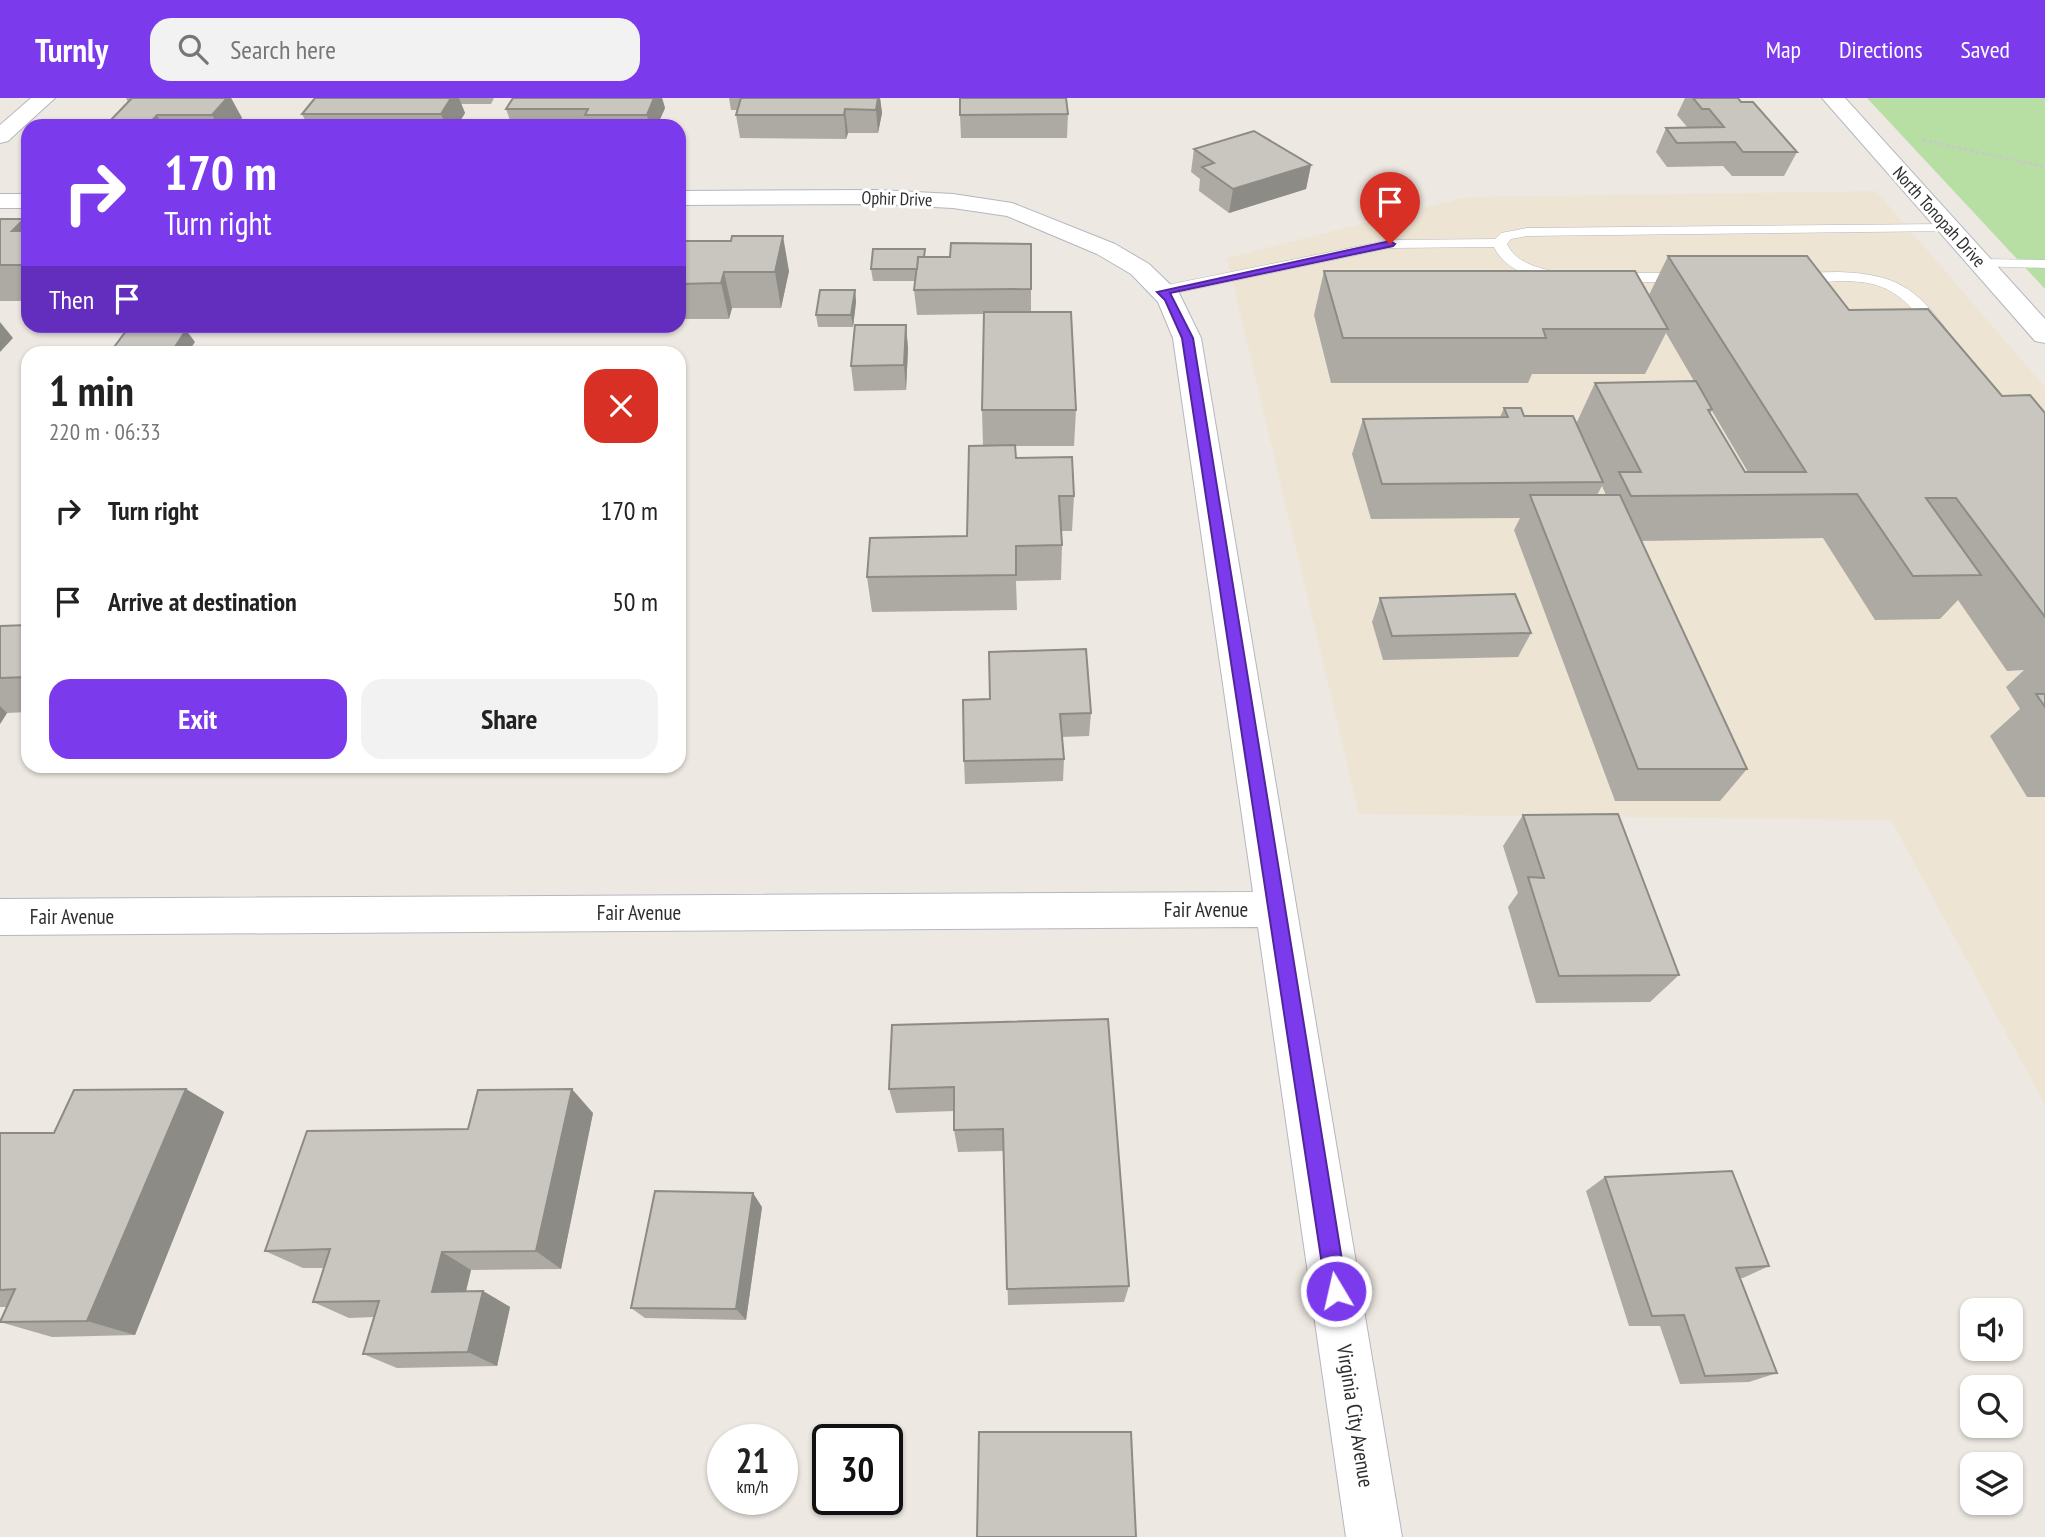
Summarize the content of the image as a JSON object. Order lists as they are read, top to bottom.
{
  "streets": {
    "street": [
      "Ophir Drive",
      "North Tonopah Drive",
      "Fair Avenue",
      "Virginia City Avenue"
    ]
  },
  "crossings": [
    ["Ophir Drive", "Virginia City Avenue"],
    ["Fair Avenue", "Virginia City Avenue"]
  ],
  "page": {
    "header": "Turnly",
    "search": "Search here",
    "nav": ["Map", "Directions", "Saved"],
    "turn": ["170 m", "Turn right"],
    "then": "Then",
    "heading": ["1 min", "220 m · 06:33"],
    "list": [
      {
        "name": "Turn right",
        "value": "170 m"
      },
      {
        "name": "Arrive at destination",
        "value": "50 m"
      }
    ],
    "buttons": ["Exit", "Share"],
    "speed": "21 km/h",
    "limit": "30"
  }
}
